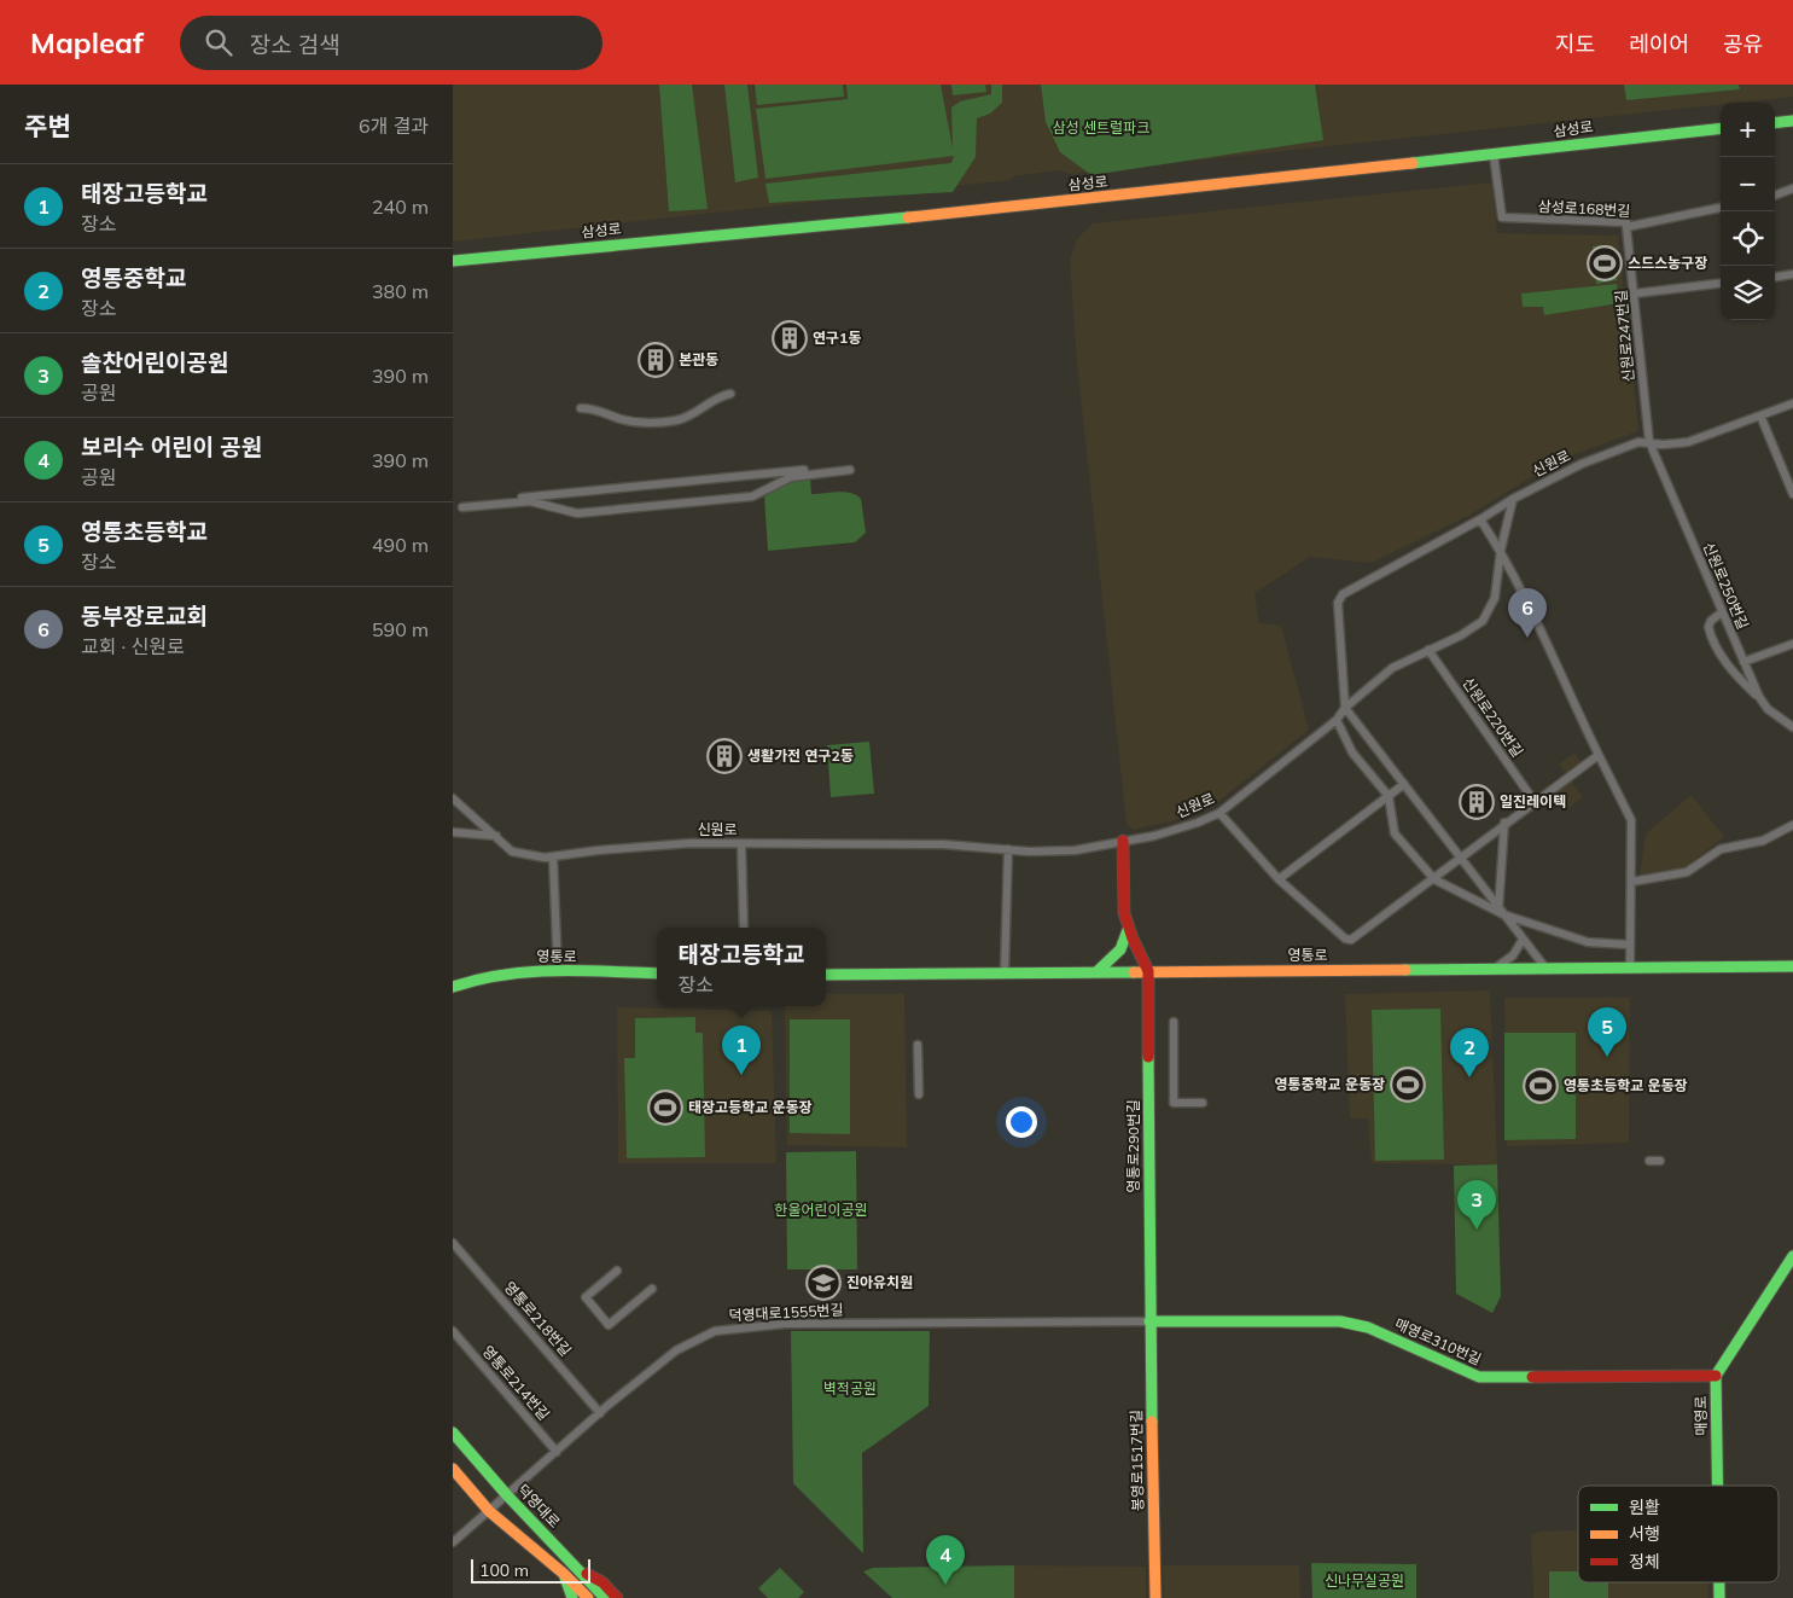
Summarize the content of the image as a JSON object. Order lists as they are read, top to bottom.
{
  "streets": {
    "street": [
      "삼성로",
      "삼성로168번길",
      "신원로247번길",
      "신원로",
      "신원로250번길",
      "신원로220번길",
      "영통로",
      "영통로290번길",
      "덕영대로1555번길",
      "영통로218번길",
      "매영로310번길",
      "영통로214번길",
      "매영로",
      "봉영로1517번길",
      "덕영대로"
    ]
  },
  "crossings": [
    ["삼성로", "삼성로168번길"],
    ["삼성로168번길", "신원로247번길"],
    ["신원로247번길", "신원로"],
    ["신원로247번길", "신원로250번길"],
    ["신원로", "신원로250번길"],
    ["신원로", "신원로220번길"],
    ["영통로", "영통로290번길"],
    ["영통로290번길", "덕영대로1555번길"],
    ["영통로290번길", "매영로310번길"],
    ["영통로290번길", "봉영로1517번길"],
    ["덕영대로1555번길", "영통로218번길"],
    ["덕영대로1555번길", "매영로310번길"],
    ["덕영대로1555번길", "영통로214번길"],
    ["덕영대로1555번길", "봉영로1517번길"],
    ["덕영대로1555번길", "덕영대로"],
    ["매영로310번길", "매영로"],
    ["매영로310번길", "봉영로1517번길"]
  ],
  "parks": [
    "삼성 센트럴파크",
    "한울어린이공원",
    "벽적공원",
    "신나무실공원"
  ],
  "places": {
    "sports": [
      "스드스농구장",
      "영통중학교 운동장",
      "영통초등학교 운동장",
      "태장고등학교 운동장"
    ],
    "building": [
      "연구1동",
      "본관동",
      "생활가전 연구2동",
      "일진레이텍"
    ],
    "school or university": ["진아유치원"]
  },
  "legend": ["원활", "서행", "정체"],
  "scale_bar": "100 m",
  "page": {
    "header": "Mapleaf",
    "search": "장소 검색",
    "nav": ["지도", "레이어", "공유"],
    "heading": ["주변", "6개 결과"],
    "map_buttons": ["+", "−"],
    "list": [
      {
        "mark": "1",
        "name": "태장고등학교",
        "note": "장소",
        "value": "240 m"
      },
      {
        "mark": "2",
        "name": "영통중학교",
        "note": "장소",
        "value": "380 m"
      },
      {
        "mark": "3",
        "name": "솔찬어린이공원",
        "note": "공원",
        "value": "390 m"
      },
      {
        "mark": "4",
        "name": "보리수 어린이 공원",
        "note": "공원",
        "value": "390 m"
      },
      {
        "mark": "5",
        "name": "영통초등학교",
        "note": "장소",
        "value": "490 m"
      },
      {
        "mark": "6",
        "name": "동부장로교회",
        "note": "교회 · 신원로",
        "value": "590 m"
      }
    ],
    "pins": [
      "6",
      "5",
      "1",
      "2",
      "3",
      "4"
    ],
    "popup": ["태장고등학교", "장소"],
    "scale": "100 m"
  }
}
